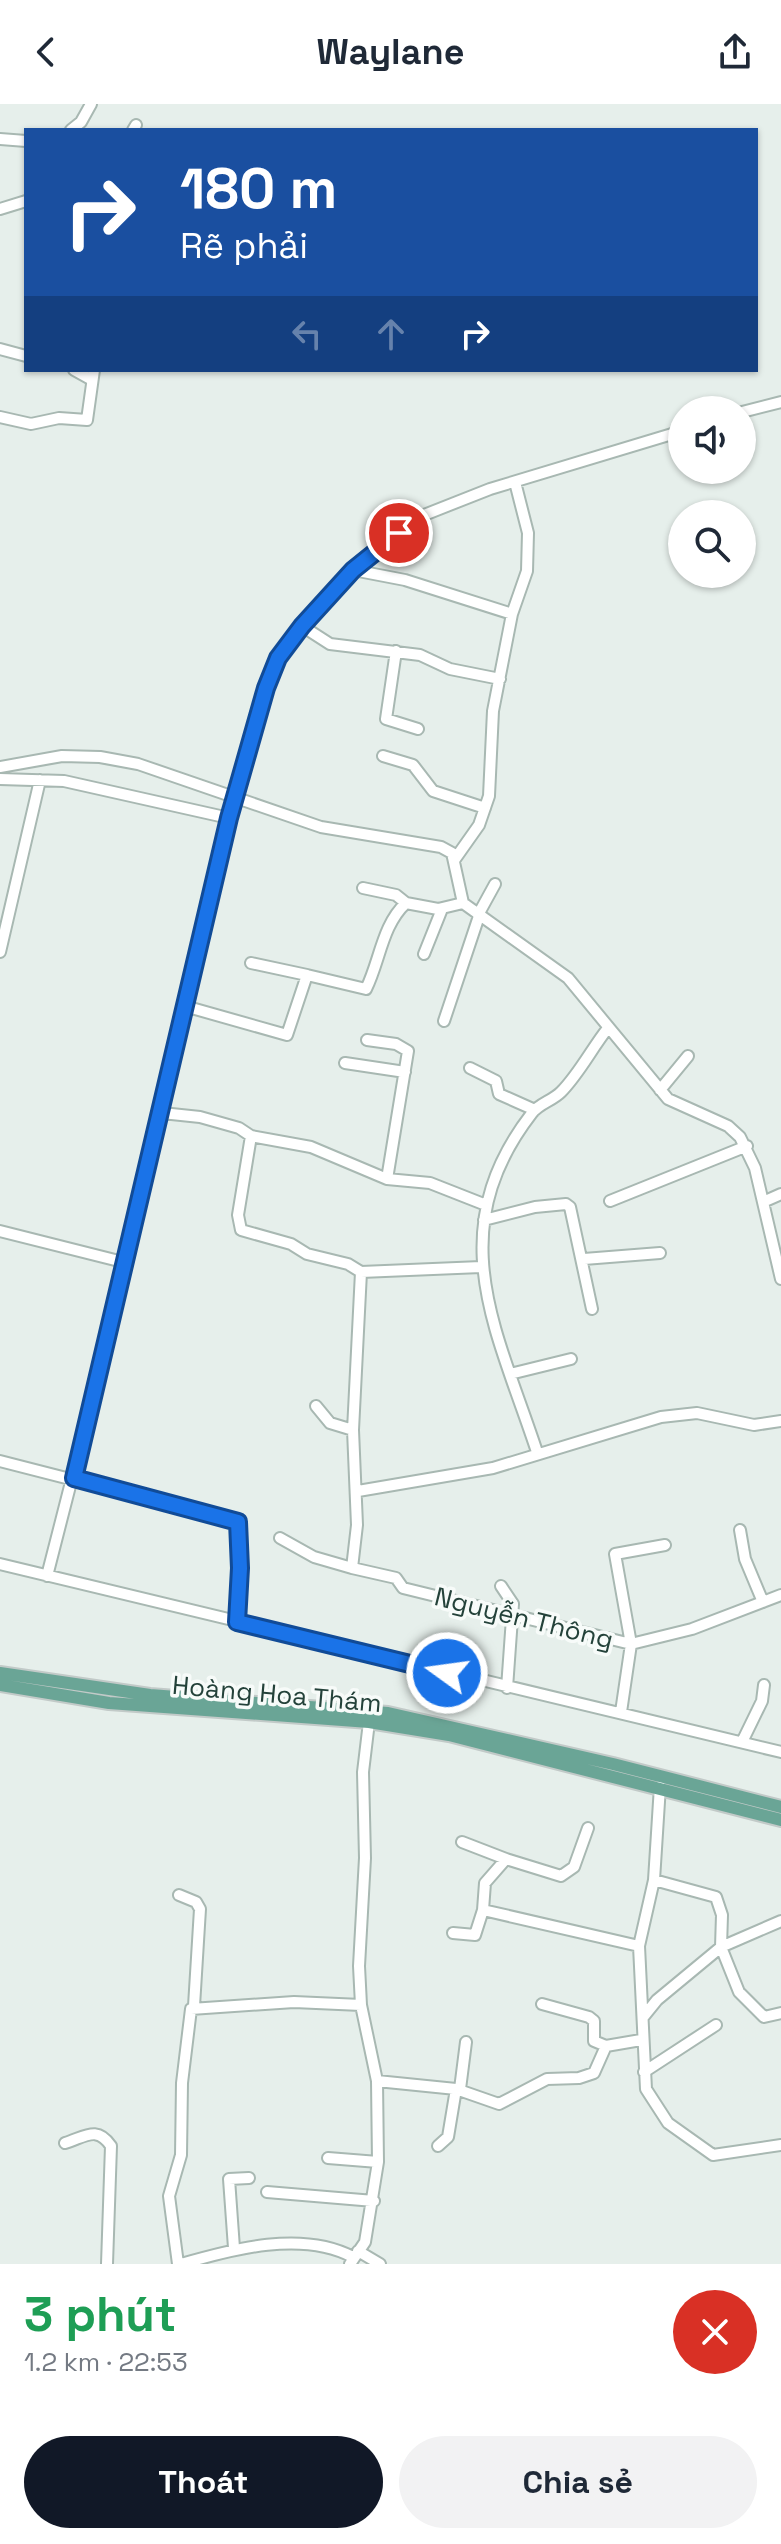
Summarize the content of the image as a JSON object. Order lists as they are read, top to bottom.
{
  "streets": {
    "main road": ["Hoàng Hoa Thám"],
    "street": ["Nguyễn Thông"]
  },
  "page": {
    "header": "Waylane",
    "turn": ["180 m", "Rẽ phải"],
    "heading": ["3 phút", "1.2 km · 22:53"],
    "buttons": ["Thoát", "Chia sẻ"]
  }
}
